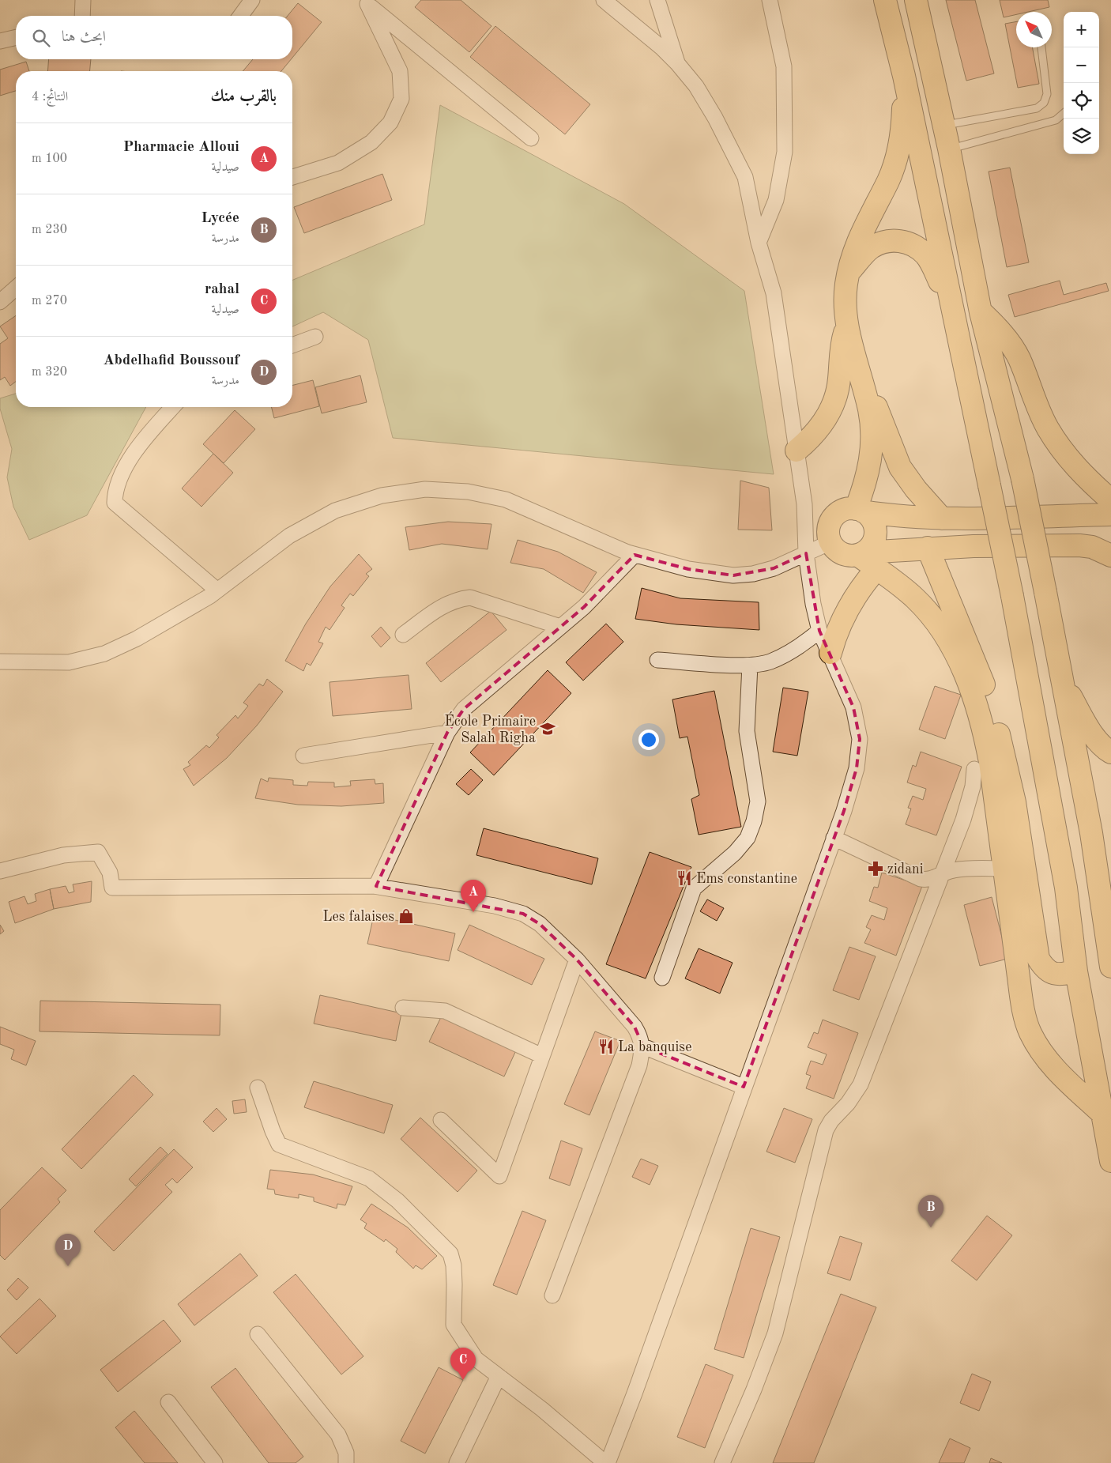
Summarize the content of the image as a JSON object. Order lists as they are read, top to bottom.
{
  "places": {
    "school or university": ["École Primaire Salah Righa"],
    "pharmacy": ["zidani"],
    "restaurant": ["Ems constantine", "La banquise"],
    "shop": ["Les falaises"]
  },
  "north": "top left",
  "page": {
    "map_buttons": ["+", "−"],
    "search": "ابحث هنا",
    "heading": ["بالقرب منك", "النتائج: 4"],
    "list": [
      {
        "mark": "A",
        "name": "Pharmacie Alloui",
        "note": "صيدلية",
        "value": "100 m"
      },
      {
        "mark": "B",
        "name": "Lycée",
        "note": "مدرسة",
        "value": "230 m"
      },
      {
        "mark": "C",
        "name": "rahal",
        "note": "صيدلية",
        "value": "270 m"
      },
      {
        "mark": "D",
        "name": "Abdelhafid Boussouf",
        "note": "مدرسة",
        "value": "320 m"
      }
    ],
    "pins": [
      "A",
      "B",
      "D",
      "C"
    ]
  }
}
